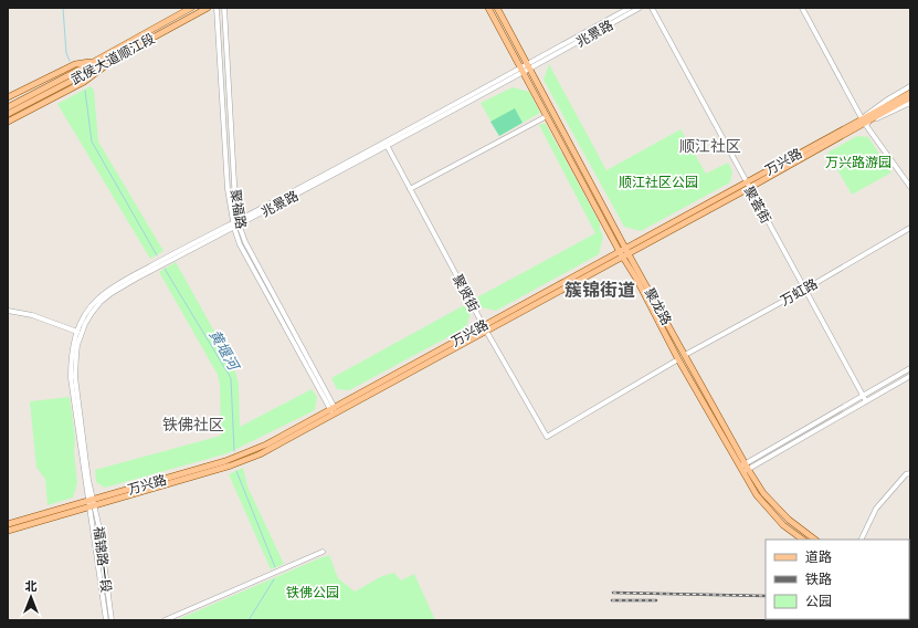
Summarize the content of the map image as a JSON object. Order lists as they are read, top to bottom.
{
  "streets": {
    "main road": ["武侯大道顺江段", "万兴路", "聚龙路"],
    "street": [
      "兆景路",
      "聚荟街",
      "聚福路",
      "万虹路",
      "聚贤街",
      "福锦路一段"
    ]
  },
  "crossings": [
    ["兆景路", "万兴路"],
    ["兆景路", "聚福路"],
    ["兆景路", "聚贤街"],
    ["兆景路", "聚龙路"],
    ["兆景路", "福锦路一段"],
    ["万兴路", "聚荟街"],
    ["万兴路", "聚福路"],
    ["万兴路", "聚贤街"],
    ["万兴路", "聚龙路"],
    ["万兴路", "福锦路一段"],
    ["聚荟街", "万虹路"],
    ["万虹路", "聚龙路"],
    ["聚贤街", "聚龙路"]
  ],
  "districts": ["顺江社区", "簇锦街道", "铁佛社区"],
  "water": ["黄堰河"],
  "parks": ["万兴路游园", "顺江社区公园", "铁佛公园"],
  "legend": ["道路", "铁路", "公园"],
  "north": "top"
}
